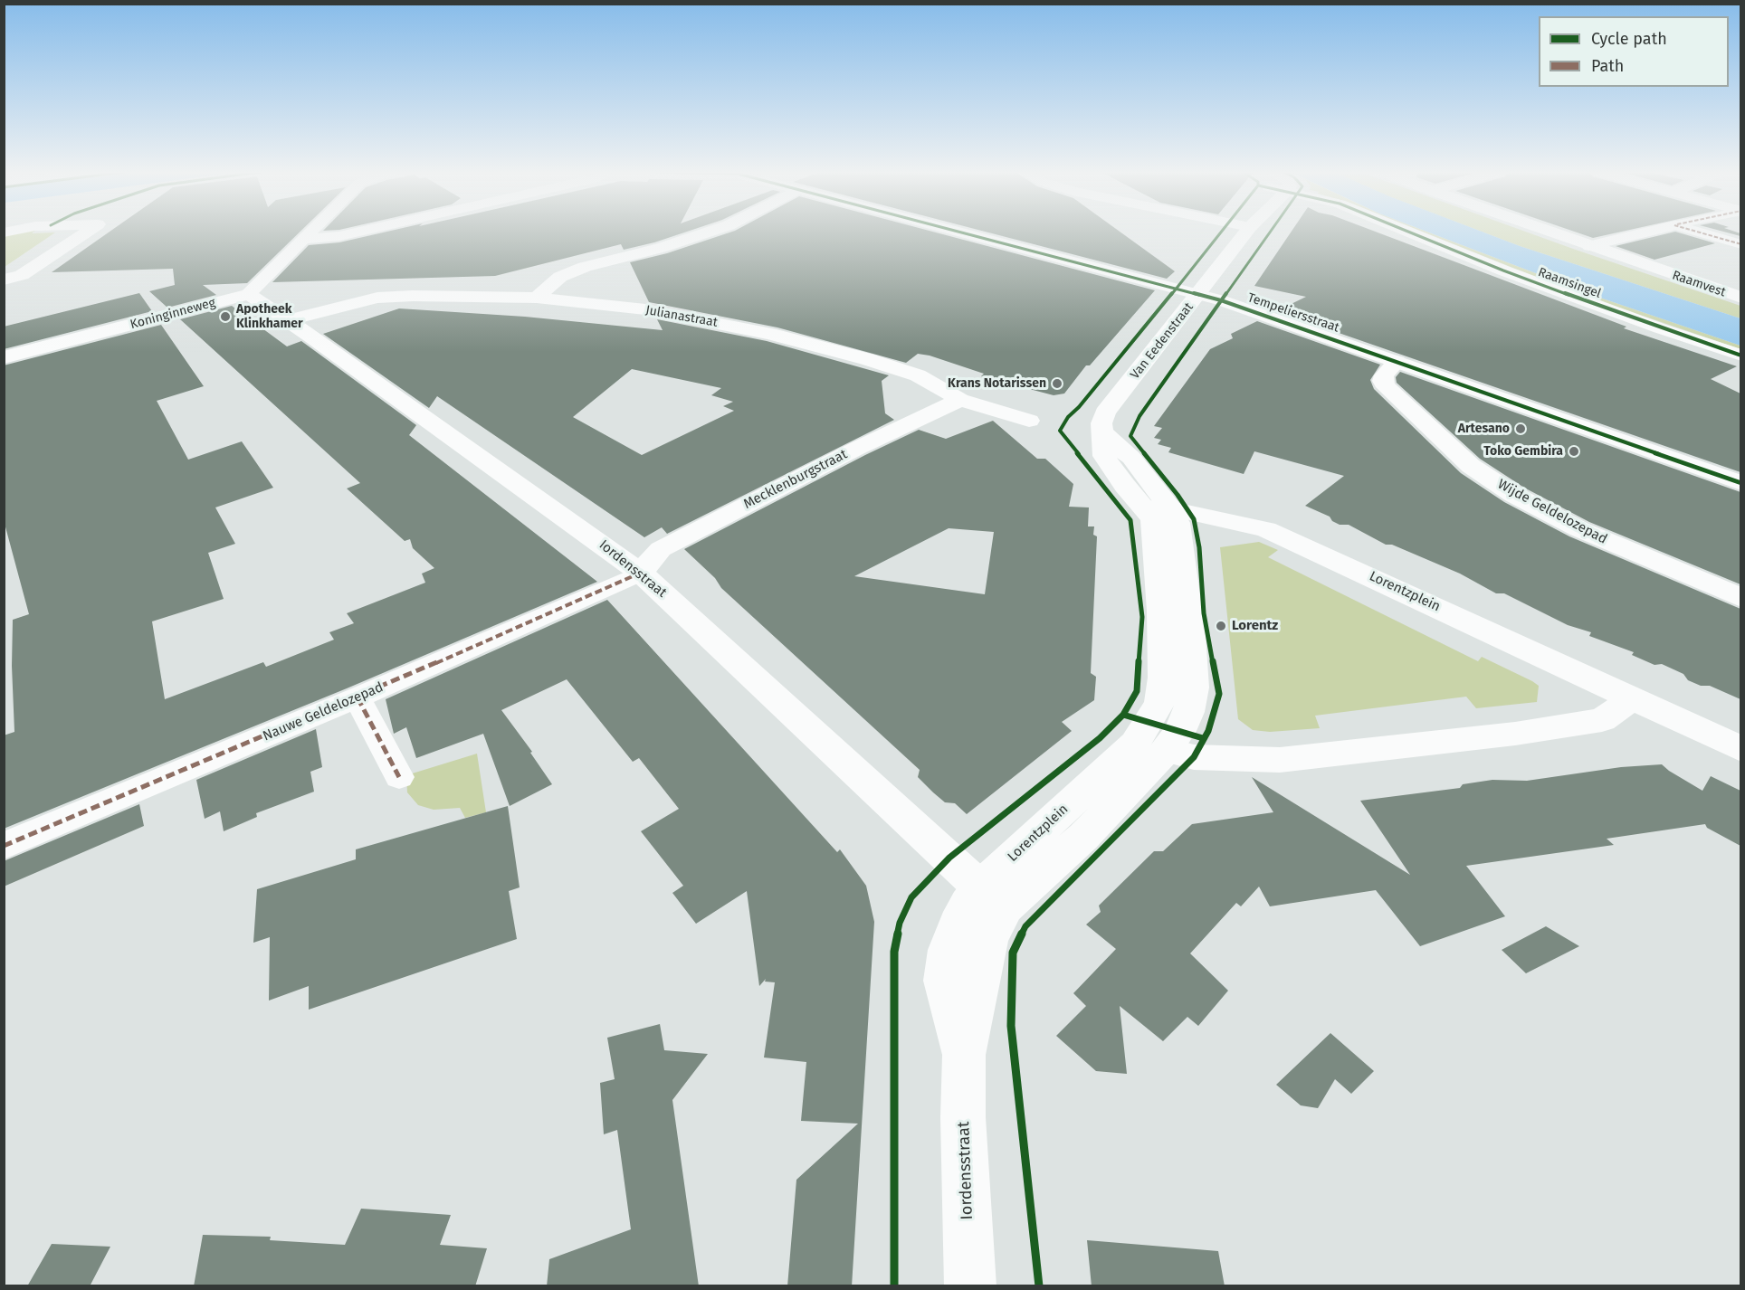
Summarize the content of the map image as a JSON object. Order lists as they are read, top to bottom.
{
  "streets": {
    "street": [
      "Raamsingel",
      "Raamvest",
      "Tempeliersstraat",
      "Koninginneweg",
      "Julianastraat",
      "Van Eedenstraat",
      "Mecklenburgstraat",
      "Wijde Geldelozepad",
      "Iordensstraat",
      "Lorentzplein",
      "Nauwe Geldelozepad"
    ]
  },
  "crossings": [
    ["Tempeliersstraat", "Van Eedenstraat"],
    ["Tempeliersstraat", "Wijde Geldelozepad"],
    ["Koninginneweg", "Iordensstraat"],
    ["Julianastraat", "Mecklenburgstraat"],
    ["Julianastraat", "Iordensstraat"],
    ["Van Eedenstraat", "Lorentzplein"],
    ["Mecklenburgstraat", "Iordensstraat"],
    ["Mecklenburgstraat", "Nauwe Geldelozepad"],
    ["Iordensstraat", "Lorentzplein"],
    ["Iordensstraat", "Nauwe Geldelozepad"]
  ],
  "places": [
    "Apotheek Klinkhamer",
    "Krans Notarissen",
    "Artesano",
    "Toko Gembira",
    "Lorentz"
  ],
  "legend": ["Cycle path", "Path"]
}
